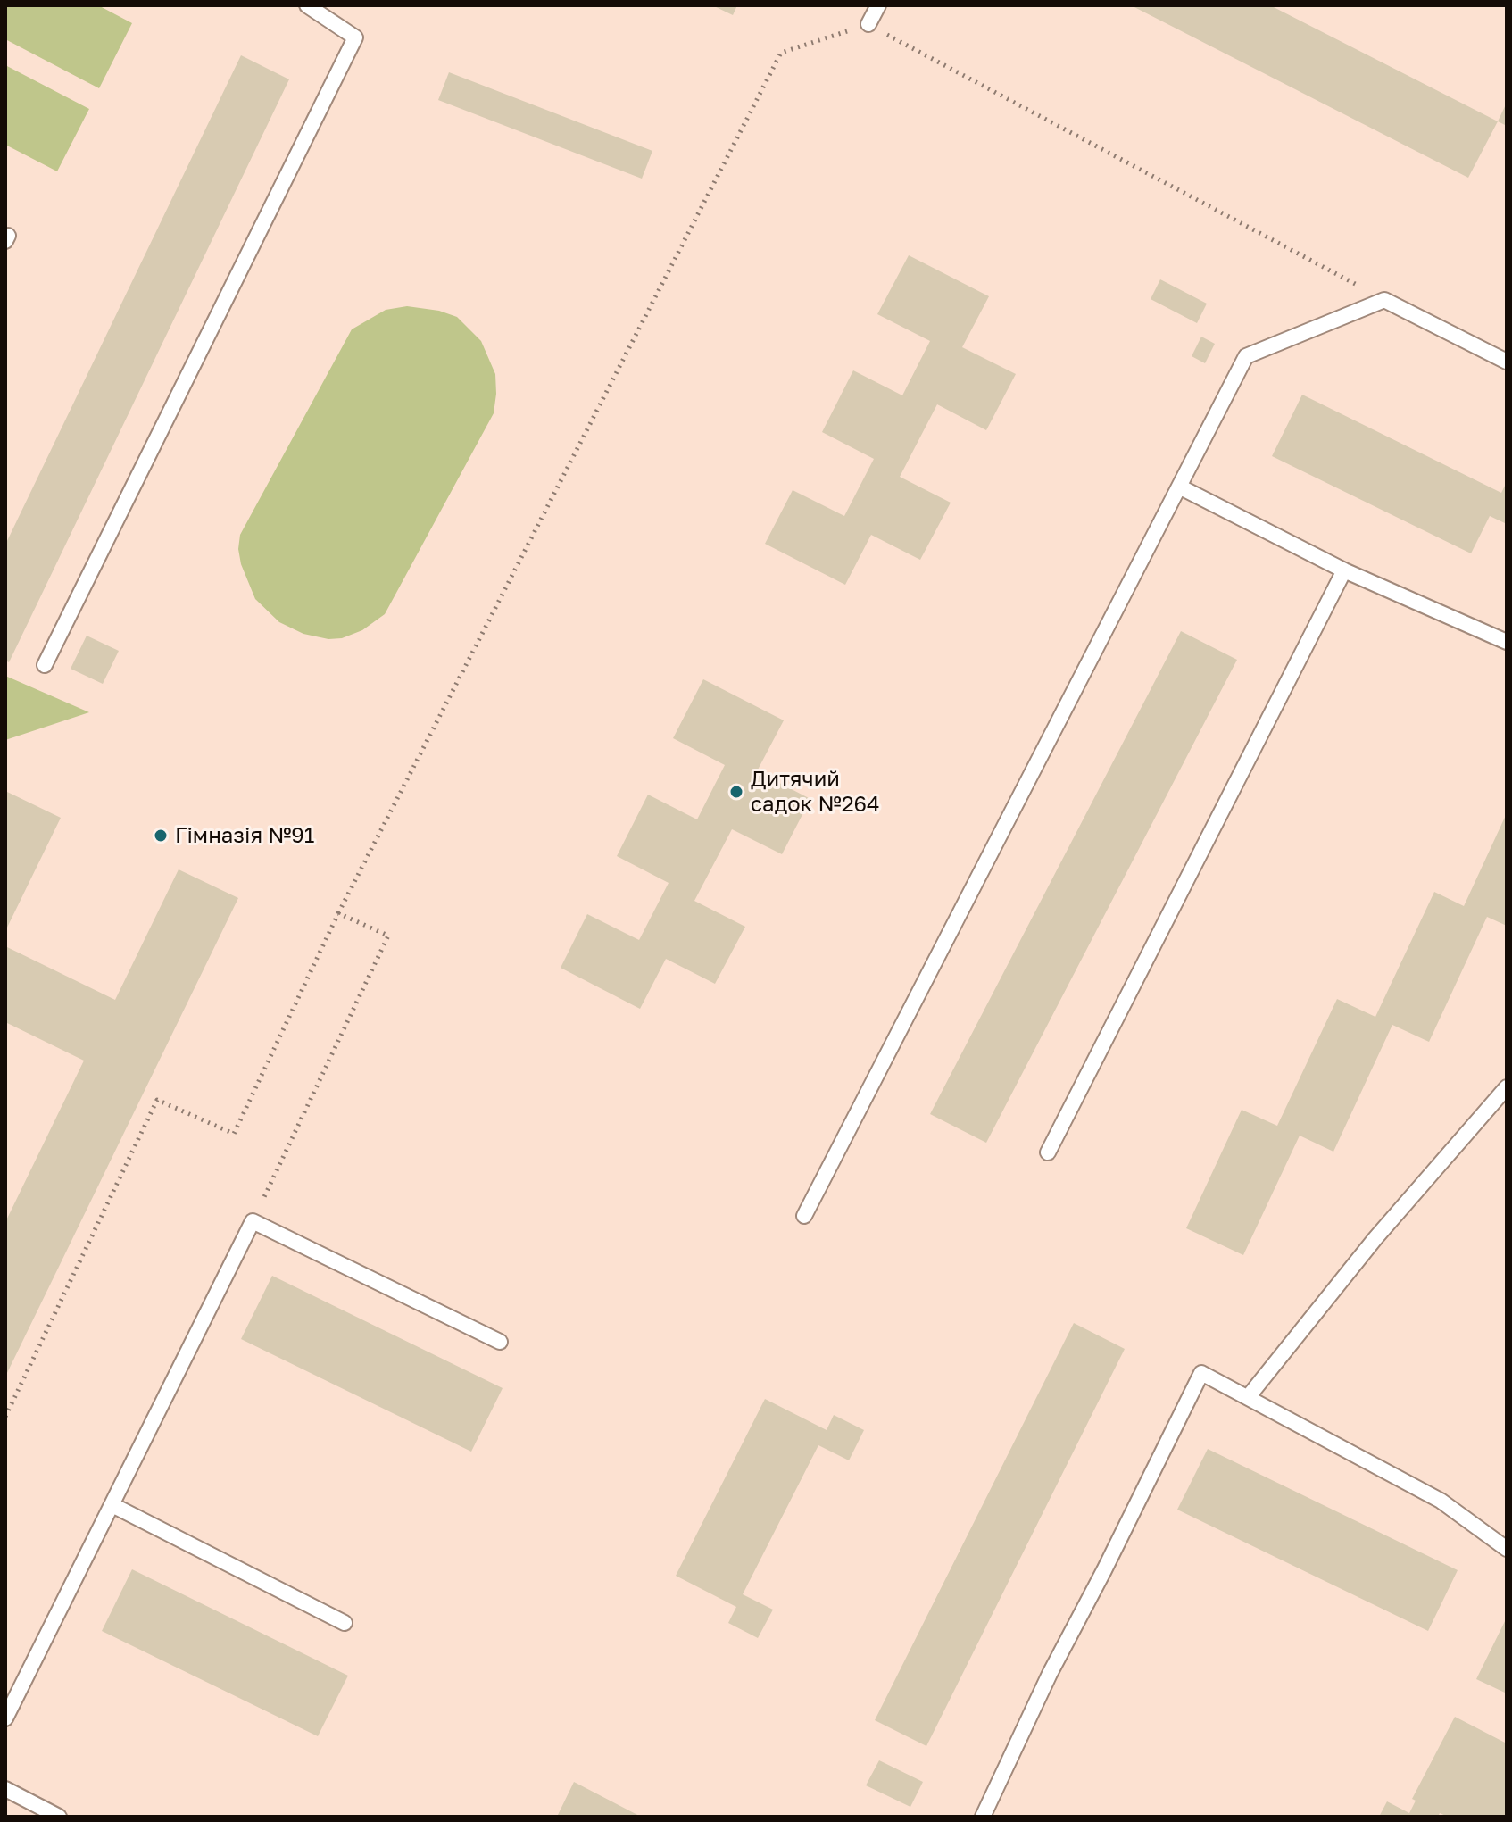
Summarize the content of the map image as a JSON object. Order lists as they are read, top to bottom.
{
  "places": ["Дитячий садок №264", "Гімназія №91"]
}
